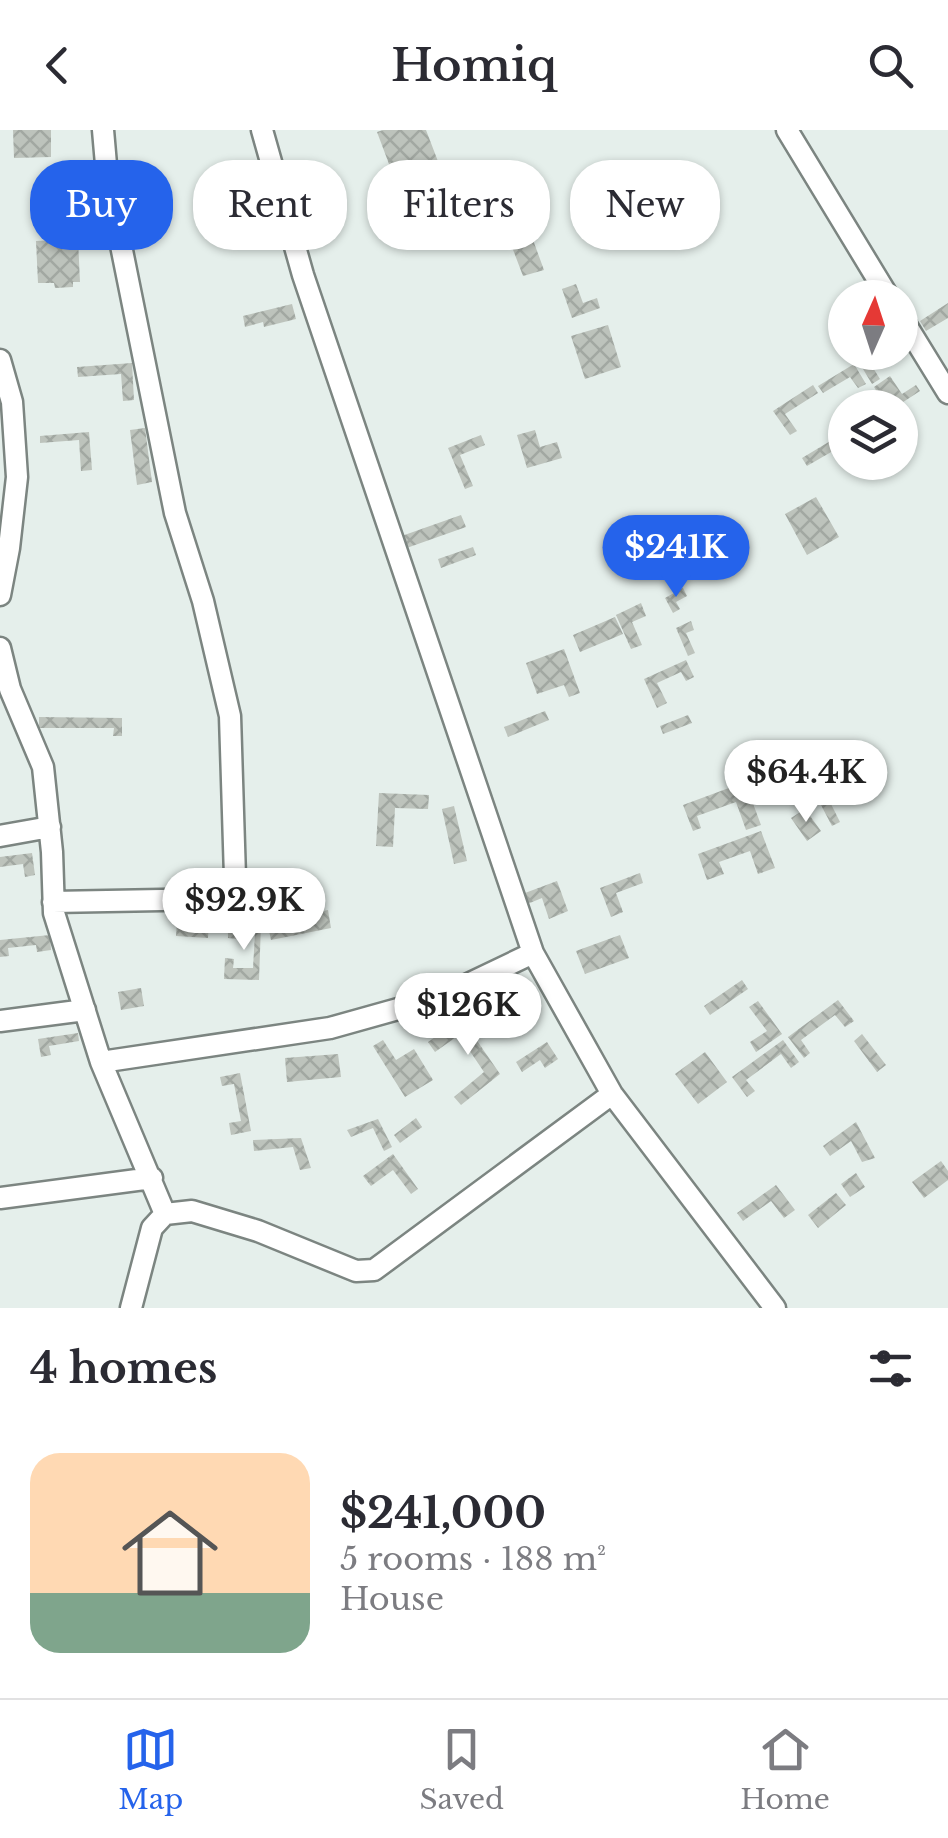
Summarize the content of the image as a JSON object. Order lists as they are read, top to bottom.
{
  "north": "top",
  "page": {
    "header": "Homiq",
    "chip": [
      "Buy",
      "Rent",
      "Filters",
      "New"
    ],
    "price": [
      "$241K",
      "$64.4K",
      "$92.9K",
      "$126K"
    ],
    "heading": "4 homes",
    "list": [
      {
        "name": "$241,000",
        "note": "5 rooms · 188 m² · House"
      }
    ],
    "tabs": ["Map", "Saved", "Home"]
  }
}
